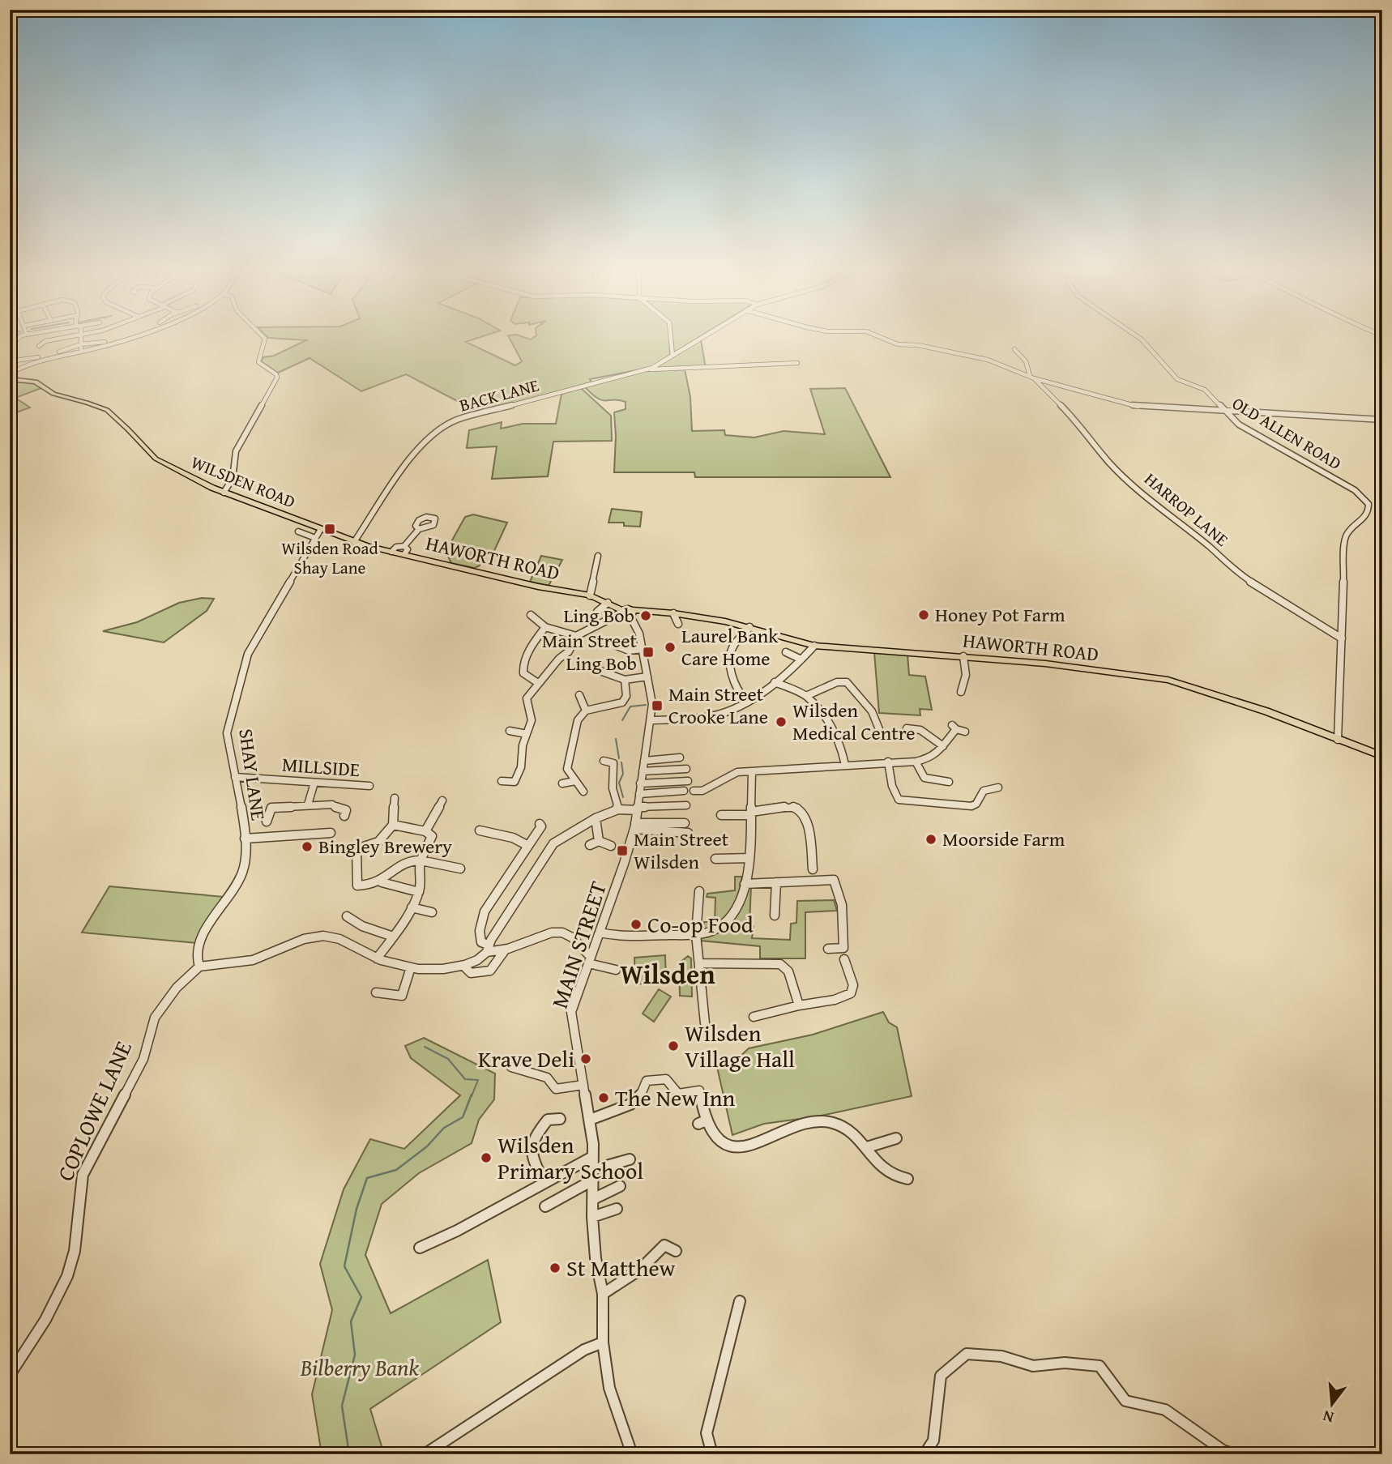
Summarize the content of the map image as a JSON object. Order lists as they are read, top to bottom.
{
  "streets": {
    "main road": ["WILSDEN ROAD", "HAWORTH ROAD"],
    "street": [
      "BACK LANE",
      "OLD ALLEN ROAD",
      "HARROP LANE",
      "MILLSIDE",
      "SHAY LANE",
      "MAIN STREET",
      "COPLOWE LANE"
    ]
  },
  "crossings": [
    ["BACK LANE", "WILSDEN ROAD"],
    ["BACK LANE", "HAWORTH ROAD"],
    ["OLD ALLEN ROAD", "HARROP LANE"],
    ["OLD ALLEN ROAD", "HAWORTH ROAD"],
    ["WILSDEN ROAD", "HAWORTH ROAD"],
    ["WILSDEN ROAD", "SHAY LANE"],
    ["HAWORTH ROAD", "MAIN STREET"],
    ["MILLSIDE", "SHAY LANE"],
    ["SHAY LANE", "COPLOWE LANE"]
  ],
  "districts": ["Wilsden"],
  "parks": ["Bilberry Bank"],
  "places": {
    "transit": [
      "Wilsden Road Shay Lane",
      "Main Street Ling Bob",
      "Main Street Crooke Lane",
      "Main Street Wilsden"
    ],
    "other": [
      "Honey Pot Farm",
      "Ling Bob",
      "Laurel Bank Care Home",
      "Wilsden Medical Centre",
      "Moorside Farm",
      "Bingley Brewery",
      "Co-op Food",
      "Wilsden Village Hall",
      "Krave Deli",
      "The New Inn",
      "Wilsden Primary School",
      "St Matthew"
    ]
  },
  "north": "bottom"
}
